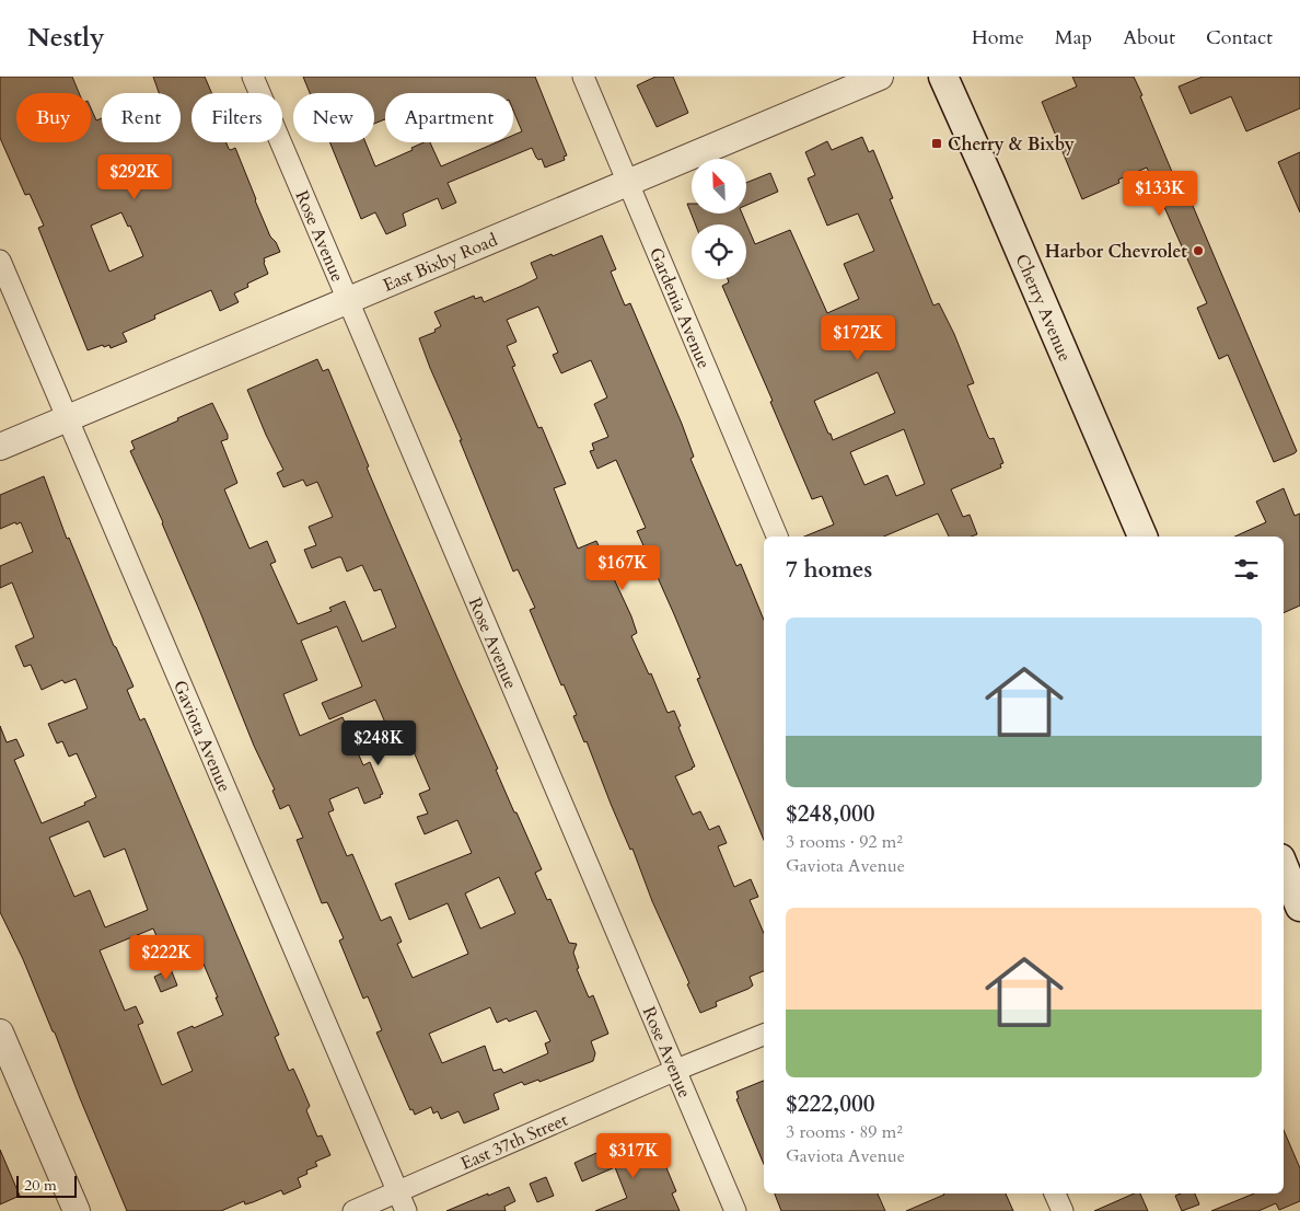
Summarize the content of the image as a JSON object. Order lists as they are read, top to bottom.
{
  "streets": {
    "main road": ["Cherry Avenue"],
    "street": [
      "Rose Avenue",
      "East Bixby Road",
      "Gardenia Avenue",
      "Gaviota Avenue",
      "East 37th Street"
    ]
  },
  "crossings": [
    ["Rose Avenue", "East Bixby Road"],
    ["Rose Avenue", "East 37th Street"],
    ["East Bixby Road", "Gardenia Avenue"],
    ["East Bixby Road", "Gaviota Avenue"],
    ["Gaviota Avenue", "East 37th Street"]
  ],
  "places": {
    "transit": ["Cherry & Bixby"],
    "other": ["Harbor Chevrolet"]
  },
  "scale_bar": "20 m",
  "north": "top left",
  "page": {
    "header": "Nestly",
    "nav": [
      "Home",
      "Map",
      "About",
      "Contact"
    ],
    "chip": [
      "Buy",
      "Rent",
      "Filters",
      "New",
      "Apartment"
    ],
    "price": [
      "$292K",
      "$133K",
      "$172K",
      "$167K",
      "$248K",
      "$222K",
      "$317K"
    ],
    "heading": "7 homes",
    "list": [
      {
        "name": "$248,000",
        "note": "3 rooms · 92 m² · Gaviota Avenue"
      },
      {
        "name": "$222,000",
        "note": "3 rooms · 89 m² · Gaviota Avenue"
      }
    ],
    "scale": "20 m"
  }
}
